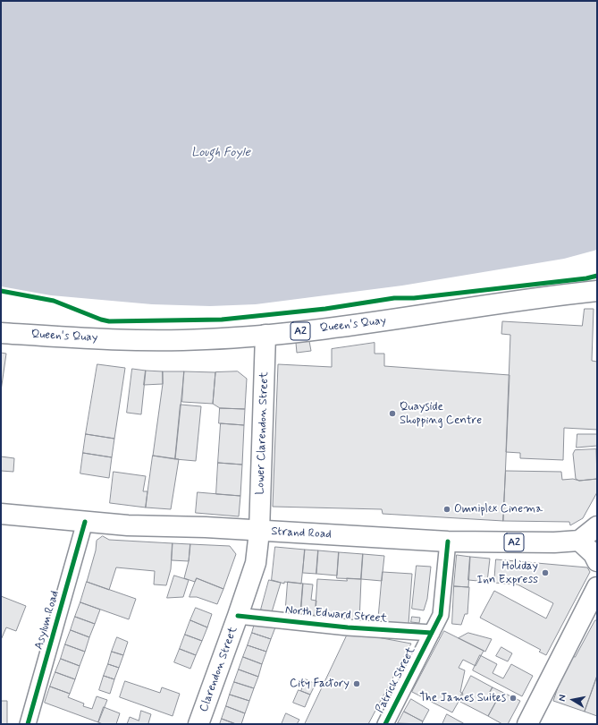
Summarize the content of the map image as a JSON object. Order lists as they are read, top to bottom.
{
  "streets": {
    "main road": [
      "Queen's Quay",
      "A2",
      "Lower Clarendon Street",
      "Strand Road",
      "Clarendon Street"
    ],
    "street": ["North Edward Street", "Asylum Road", "Patrick Street"]
  },
  "crossings": [
    ["Queen's Quay", "Lower Clarendon Street"],
    ["Lower Clarendon Street", "Strand Road"],
    ["Lower Clarendon Street", "Clarendon Street"],
    ["Strand Road", "Asylum Road"],
    ["Strand Road", "Clarendon Street"],
    ["Strand Road", "Patrick Street"],
    ["North Edward Street", "Clarendon Street"],
    ["North Edward Street", "Patrick Street"]
  ],
  "water": ["Lough Foyle"],
  "places": [
    "Quayside Shopping Centre",
    "Omniplex Cinema",
    "Holiday Inn Express",
    "City Factory",
    "The James Suites"
  ],
  "north": "left"
}
